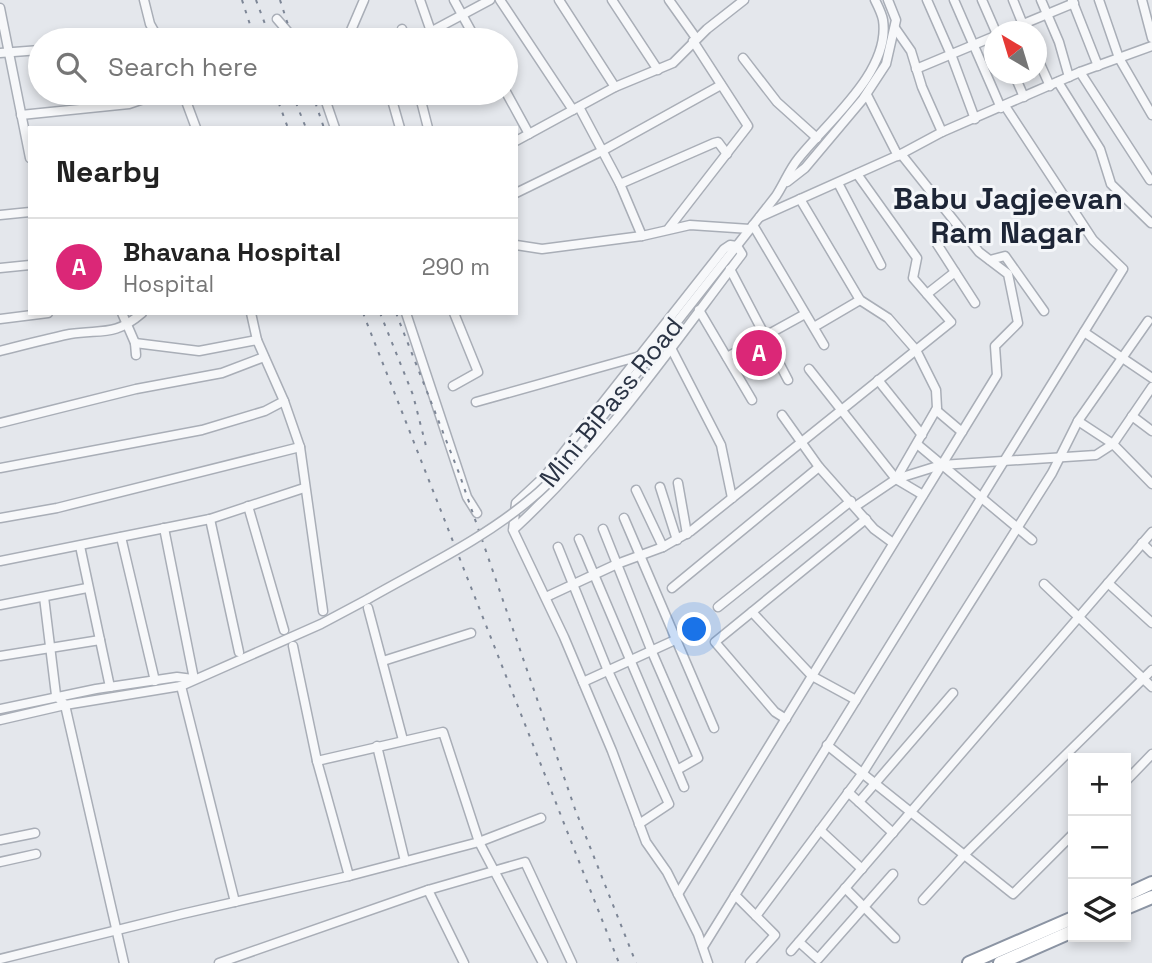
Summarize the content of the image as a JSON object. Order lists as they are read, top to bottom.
{
  "streets": {
    "street": ["Mini BiPass Road"]
  },
  "districts": ["Babu Jagjeevan Ram Nagar"],
  "north": "top left",
  "page": {
    "search": "Search here",
    "heading": "Nearby",
    "list": [
      {
        "mark": "A",
        "name": "Bhavana Hospital",
        "note": "Hospital",
        "value": "290 m"
      }
    ],
    "pins": "A",
    "map_buttons": ["+", "−"]
  }
}
